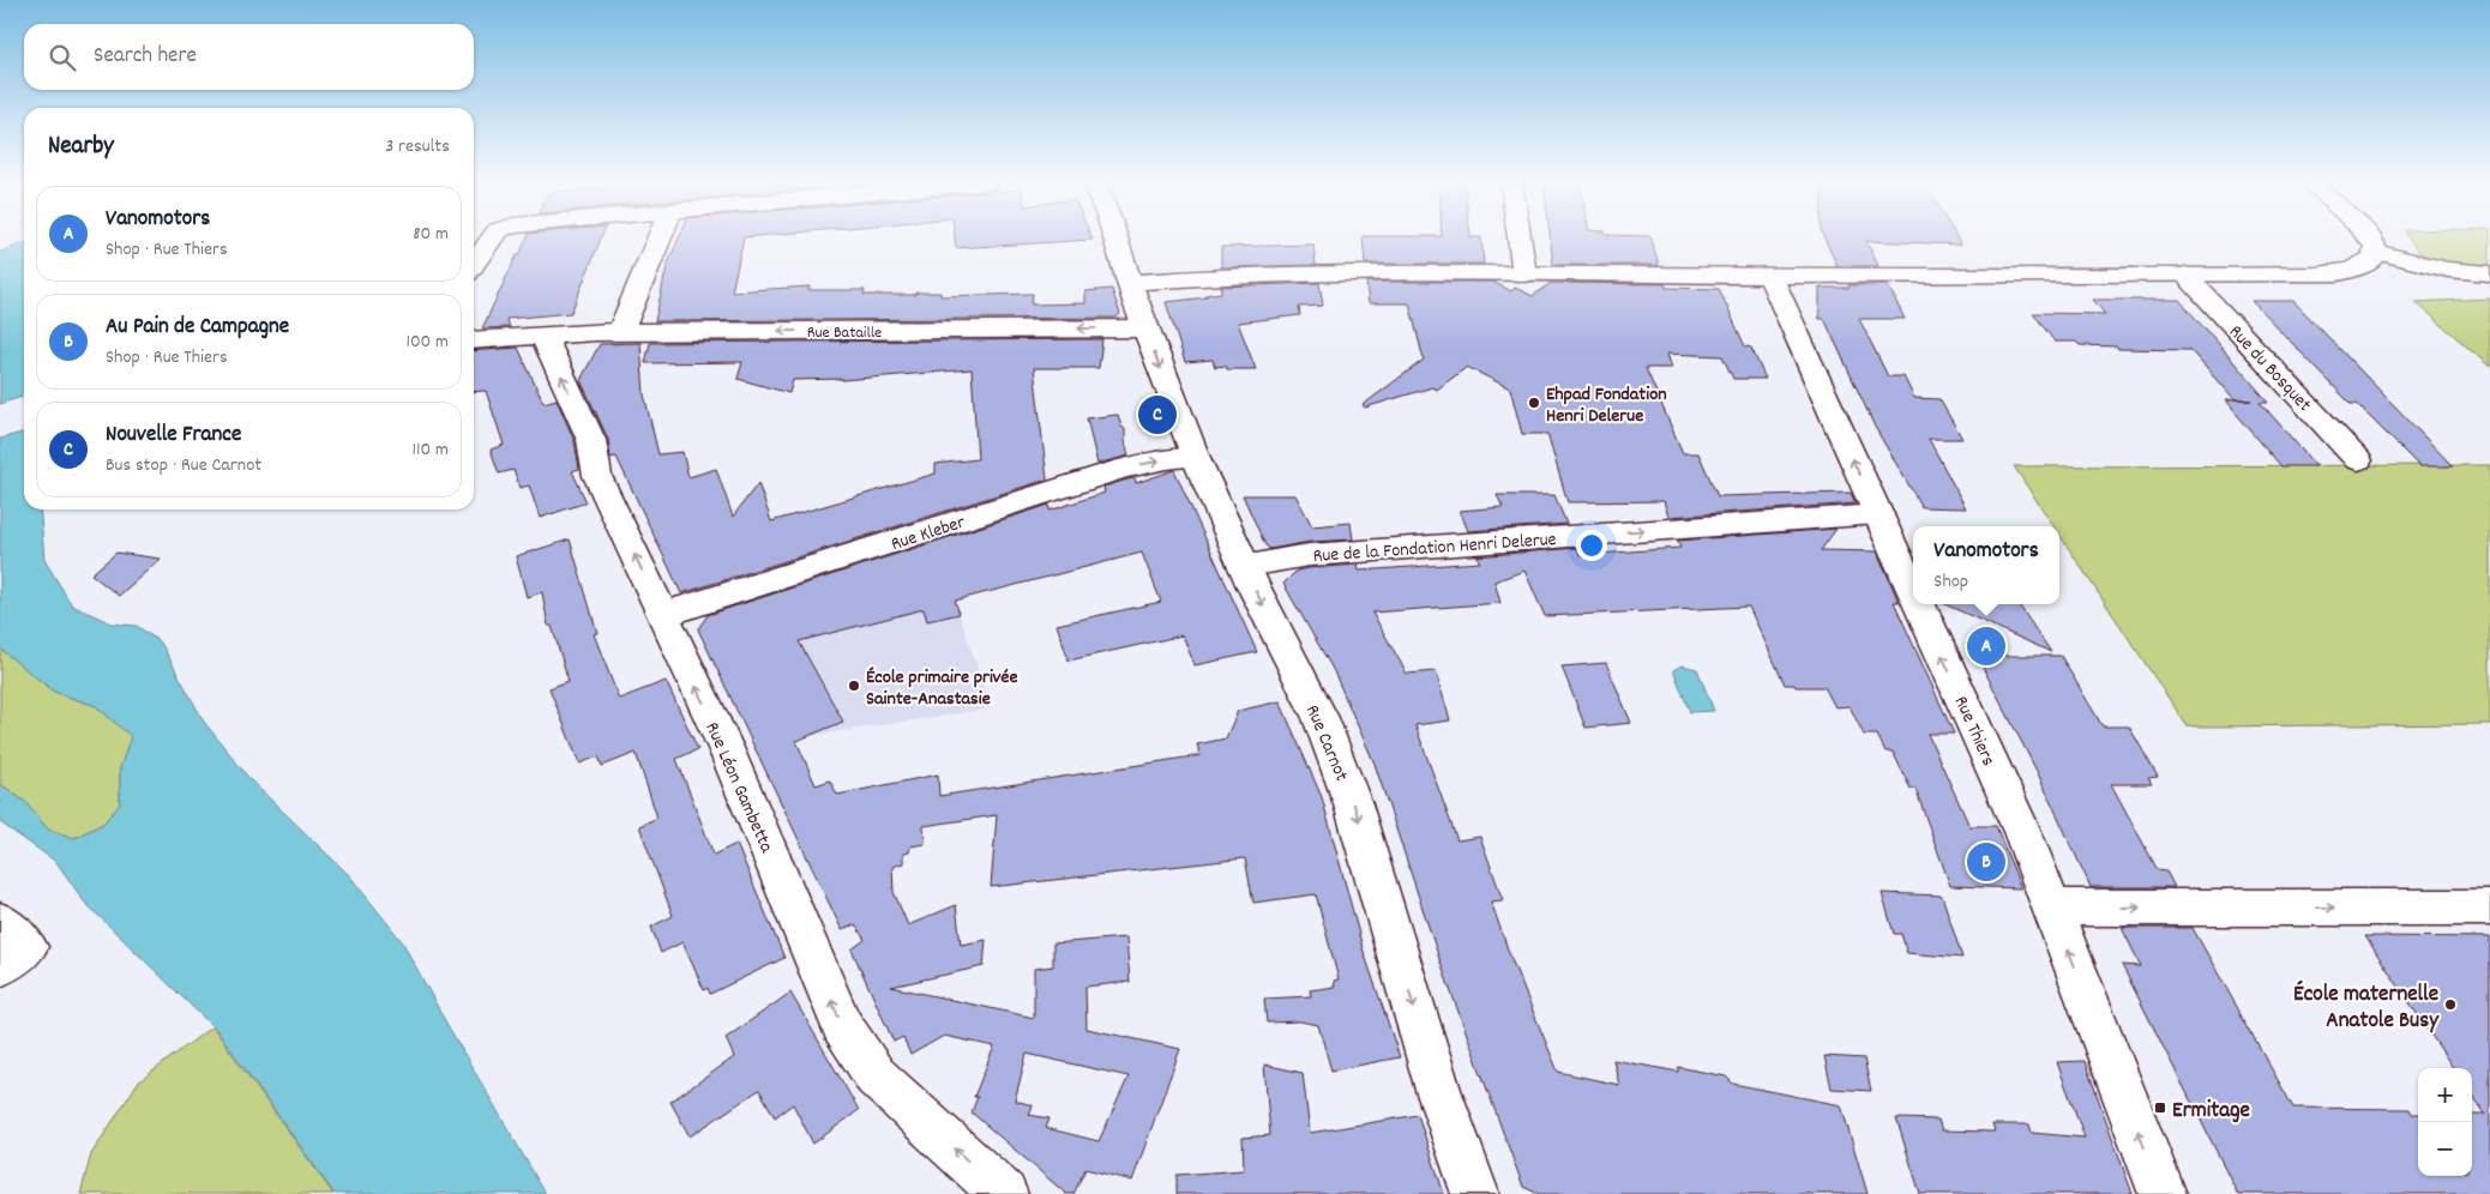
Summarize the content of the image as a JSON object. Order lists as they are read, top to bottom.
{
  "streets": {
    "street": [
      "Rue Bataille",
      "Rue du Bosquet",
      "Rue Kleber",
      "Rue de la Fondation Henri Delerue",
      "Rue Thiers",
      "Rue Carnot",
      "Rue Léon Gambetta"
    ]
  },
  "crossings": [
    ["Rue Bataille", "Rue du Bosquet"],
    ["Rue Bataille", "Rue Thiers"],
    ["Rue Bataille", "Rue Carnot"],
    ["Rue Bataille", "Rue Léon Gambetta"],
    ["Rue Kleber", "Rue Carnot"],
    ["Rue Kleber", "Rue Léon Gambetta"],
    ["Rue de la Fondation Henri Delerue", "Rue Thiers"],
    ["Rue de la Fondation Henri Delerue", "Rue Carnot"]
  ],
  "one_way": [
    "Rue Kleber",
    "Rue de la Fondation Henri Delerue",
    "Rue Thiers",
    "Rue Carnot",
    "Rue Léon Gambetta"
  ],
  "places": {
    "other": ["Ehpad Fondation Henri Delerue", "École primaire privée Sainte-Anastasie", "École maternelle Anatole Busy"],
    "transit": ["Ermitage"]
  },
  "page": {
    "search": "Search here",
    "heading": ["Nearby", "3 results"],
    "list": [
      {
        "mark": "A",
        "name": "Vanomotors",
        "note": "Shop · Rue Thiers",
        "value": "80 m"
      },
      {
        "mark": "B",
        "name": "Au Pain de Campagne",
        "note": "Shop · Rue Thiers",
        "value": "100 m"
      },
      {
        "mark": "C",
        "name": "Nouvelle France",
        "note": "Bus stop · Rue Carnot",
        "value": "110 m"
      }
    ],
    "pins": ["C", "A", "B"],
    "popup": ["Vanomotors", "Shop"],
    "map_buttons": ["+", "−"]
  }
}
